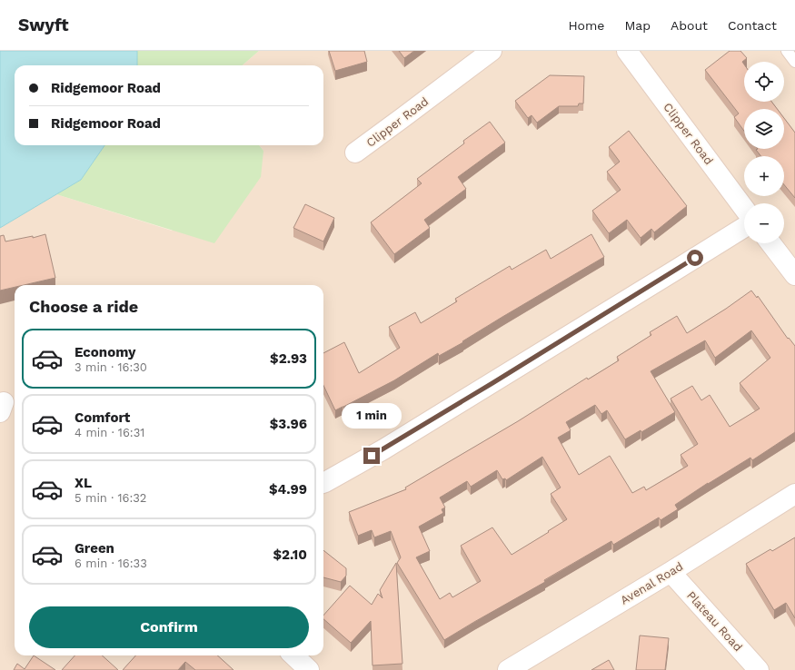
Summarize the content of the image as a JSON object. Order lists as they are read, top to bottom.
{
  "streets": {
    "street": ["Clipper Road", "Avenal Road", "Plateau Road"]
  },
  "crossings": [
    ["Avenal Road", "Plateau Road"]
  ],
  "page": {
    "header": "Swyft",
    "nav": [
      "Home",
      "Map",
      "About",
      "Contact"
    ],
    "map_buttons": ["+", "−"],
    "banner": ["Ridgemoor Road", "Ridgemoor Road"],
    "heading": "Choose a ride",
    "list": [
      {
        "name": "Economy",
        "note": "3 min · 16:30",
        "value": "$2.93"
      },
      {
        "name": "Comfort",
        "note": "4 min · 16:31",
        "value": "$3.96"
      },
      {
        "name": "XL",
        "note": "5 min · 16:32",
        "value": "$4.99"
      },
      {
        "name": "Green",
        "note": "6 min · 16:33",
        "value": "$2.10"
      }
    ],
    "bubble": "1 min",
    "buttons": "Confirm"
  }
}
